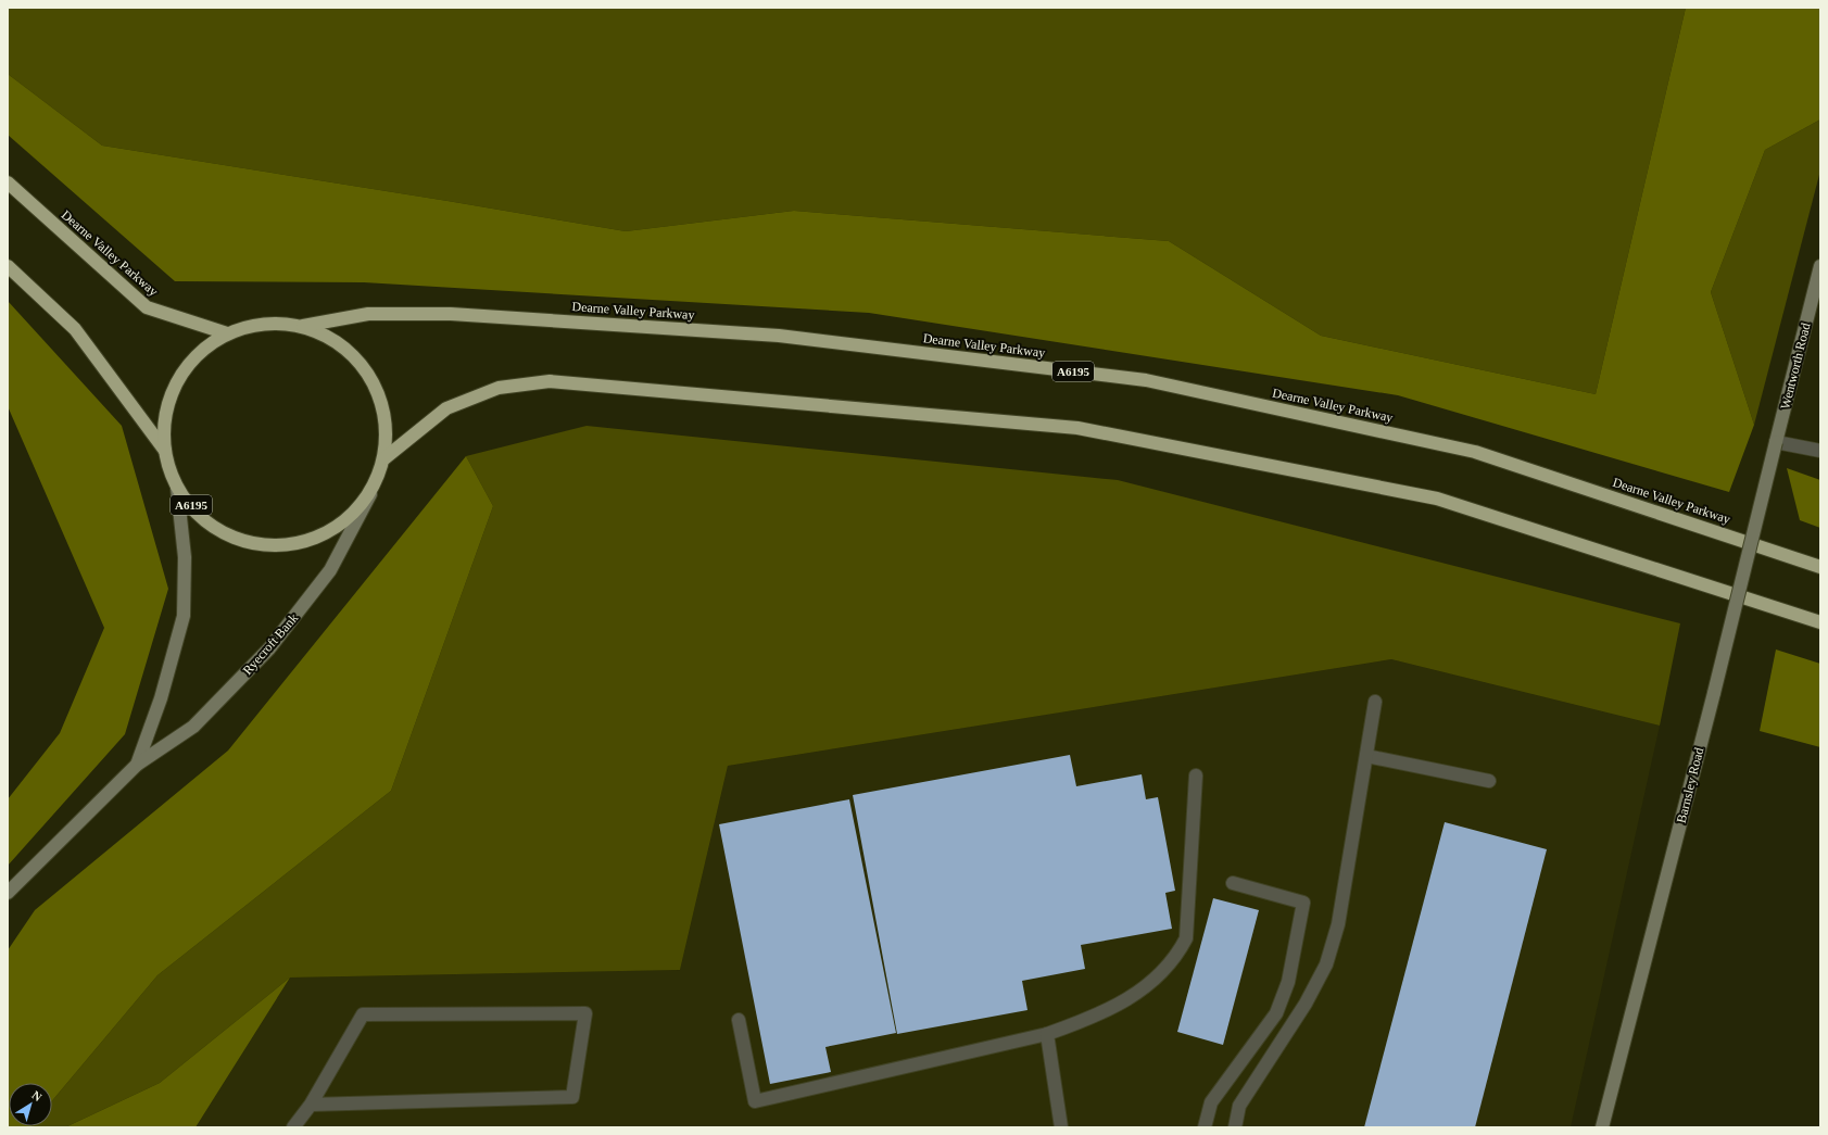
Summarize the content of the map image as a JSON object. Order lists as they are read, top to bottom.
{
  "streets": {
    "highway": ["Dearne Valley Parkway", "A6195"],
    "street": ["Wentworth Road", "Ryecroft Bank", "Barnsley Road"]
  },
  "crossings": [
    ["Dearne Valley Parkway", "A6195"],
    ["Wentworth Road", "Barnsley Road"],
    ["A6195", "Ryecroft Bank"]
  ],
  "north": "top right"
}
